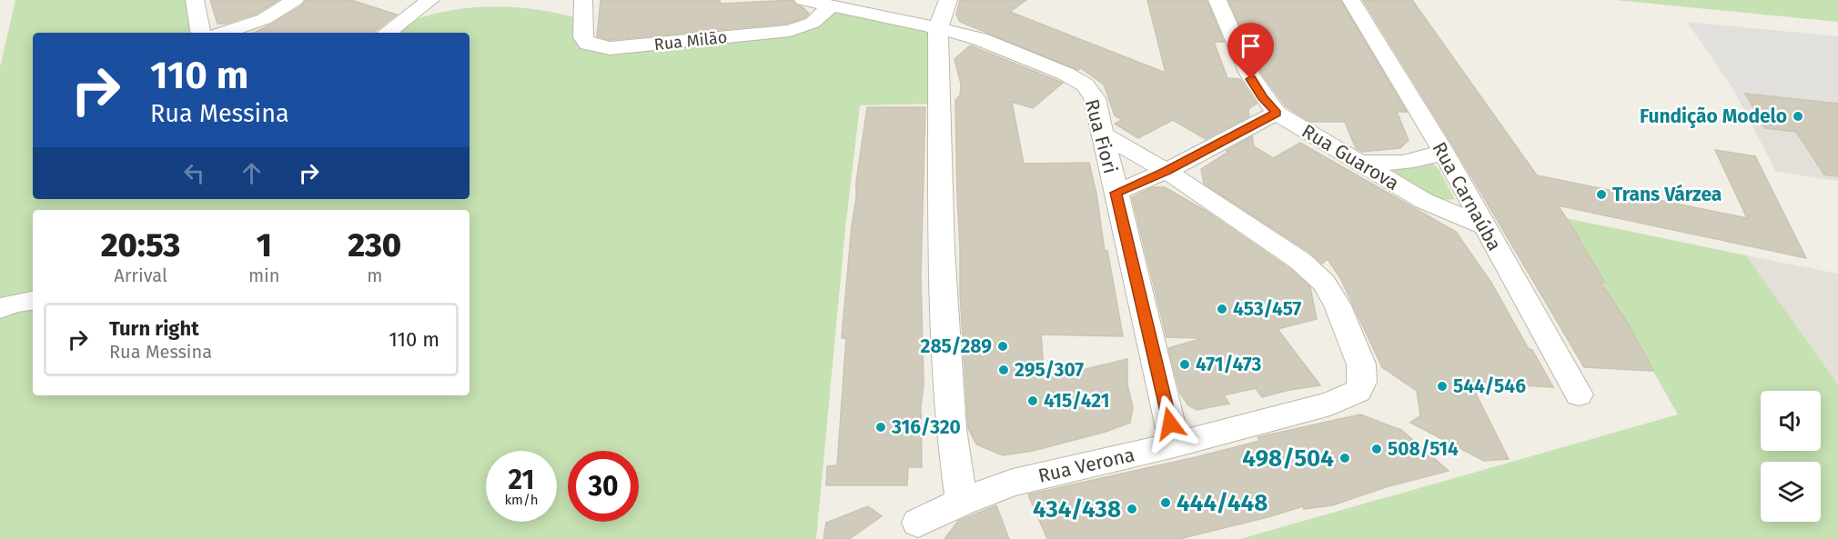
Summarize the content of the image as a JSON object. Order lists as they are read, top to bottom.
{
  "streets": {
    "street": [
      "Rua Milão",
      "Rua Fiori",
      "Rua Guarova",
      "Rua Carnaúba",
      "Rua Verona"
    ]
  },
  "crossings": [
    ["Rua Milão", "Rua Fiori"],
    ["Rua Fiori", "Rua Verona"],
    ["Rua Guarova", "Rua Carnaúba"]
  ],
  "places": [
    "Fundição Modelo",
    "Trans Várzea",
    "453/457",
    "285/289",
    "471/473",
    "295/307",
    "544/546",
    "415/421",
    "316/320",
    "508/514",
    "498/504",
    "444/448",
    "434/438"
  ],
  "page": {
    "turn": ["110 m", "Rua Messina"],
    "eta": [
      "20:53",
      "Arrival",
      "1",
      "min",
      "230",
      "m"
    ],
    "list": [
      {
        "name": "Turn right",
        "note": "Rua Messina",
        "value": "110 m"
      }
    ],
    "speed": "21 km/h",
    "limit": "30"
  }
}
